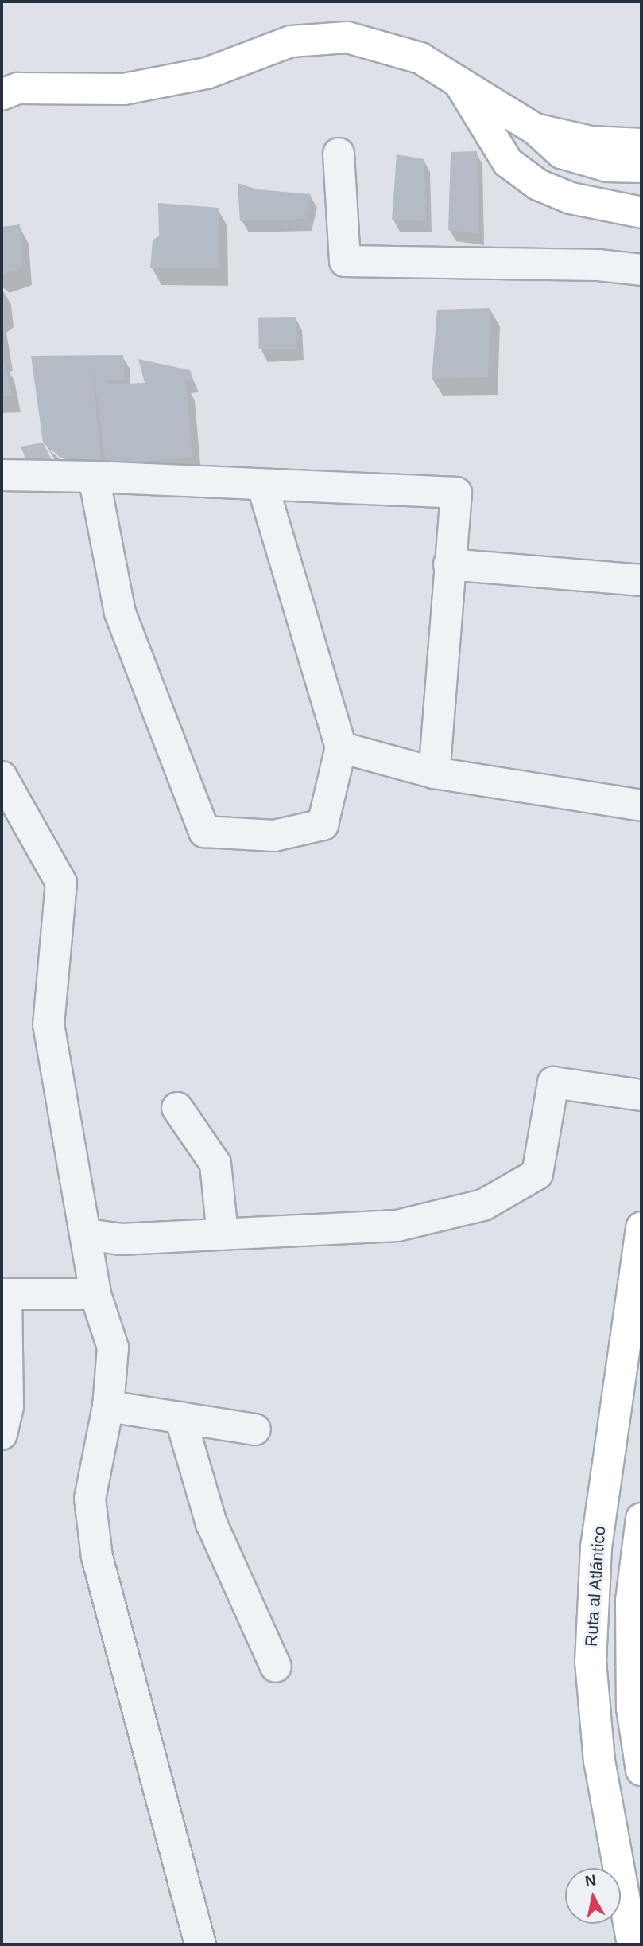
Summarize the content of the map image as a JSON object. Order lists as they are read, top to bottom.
{
  "streets": {
    "main road": ["Ruta al Atlántico"]
  },
  "north": "top"
}
